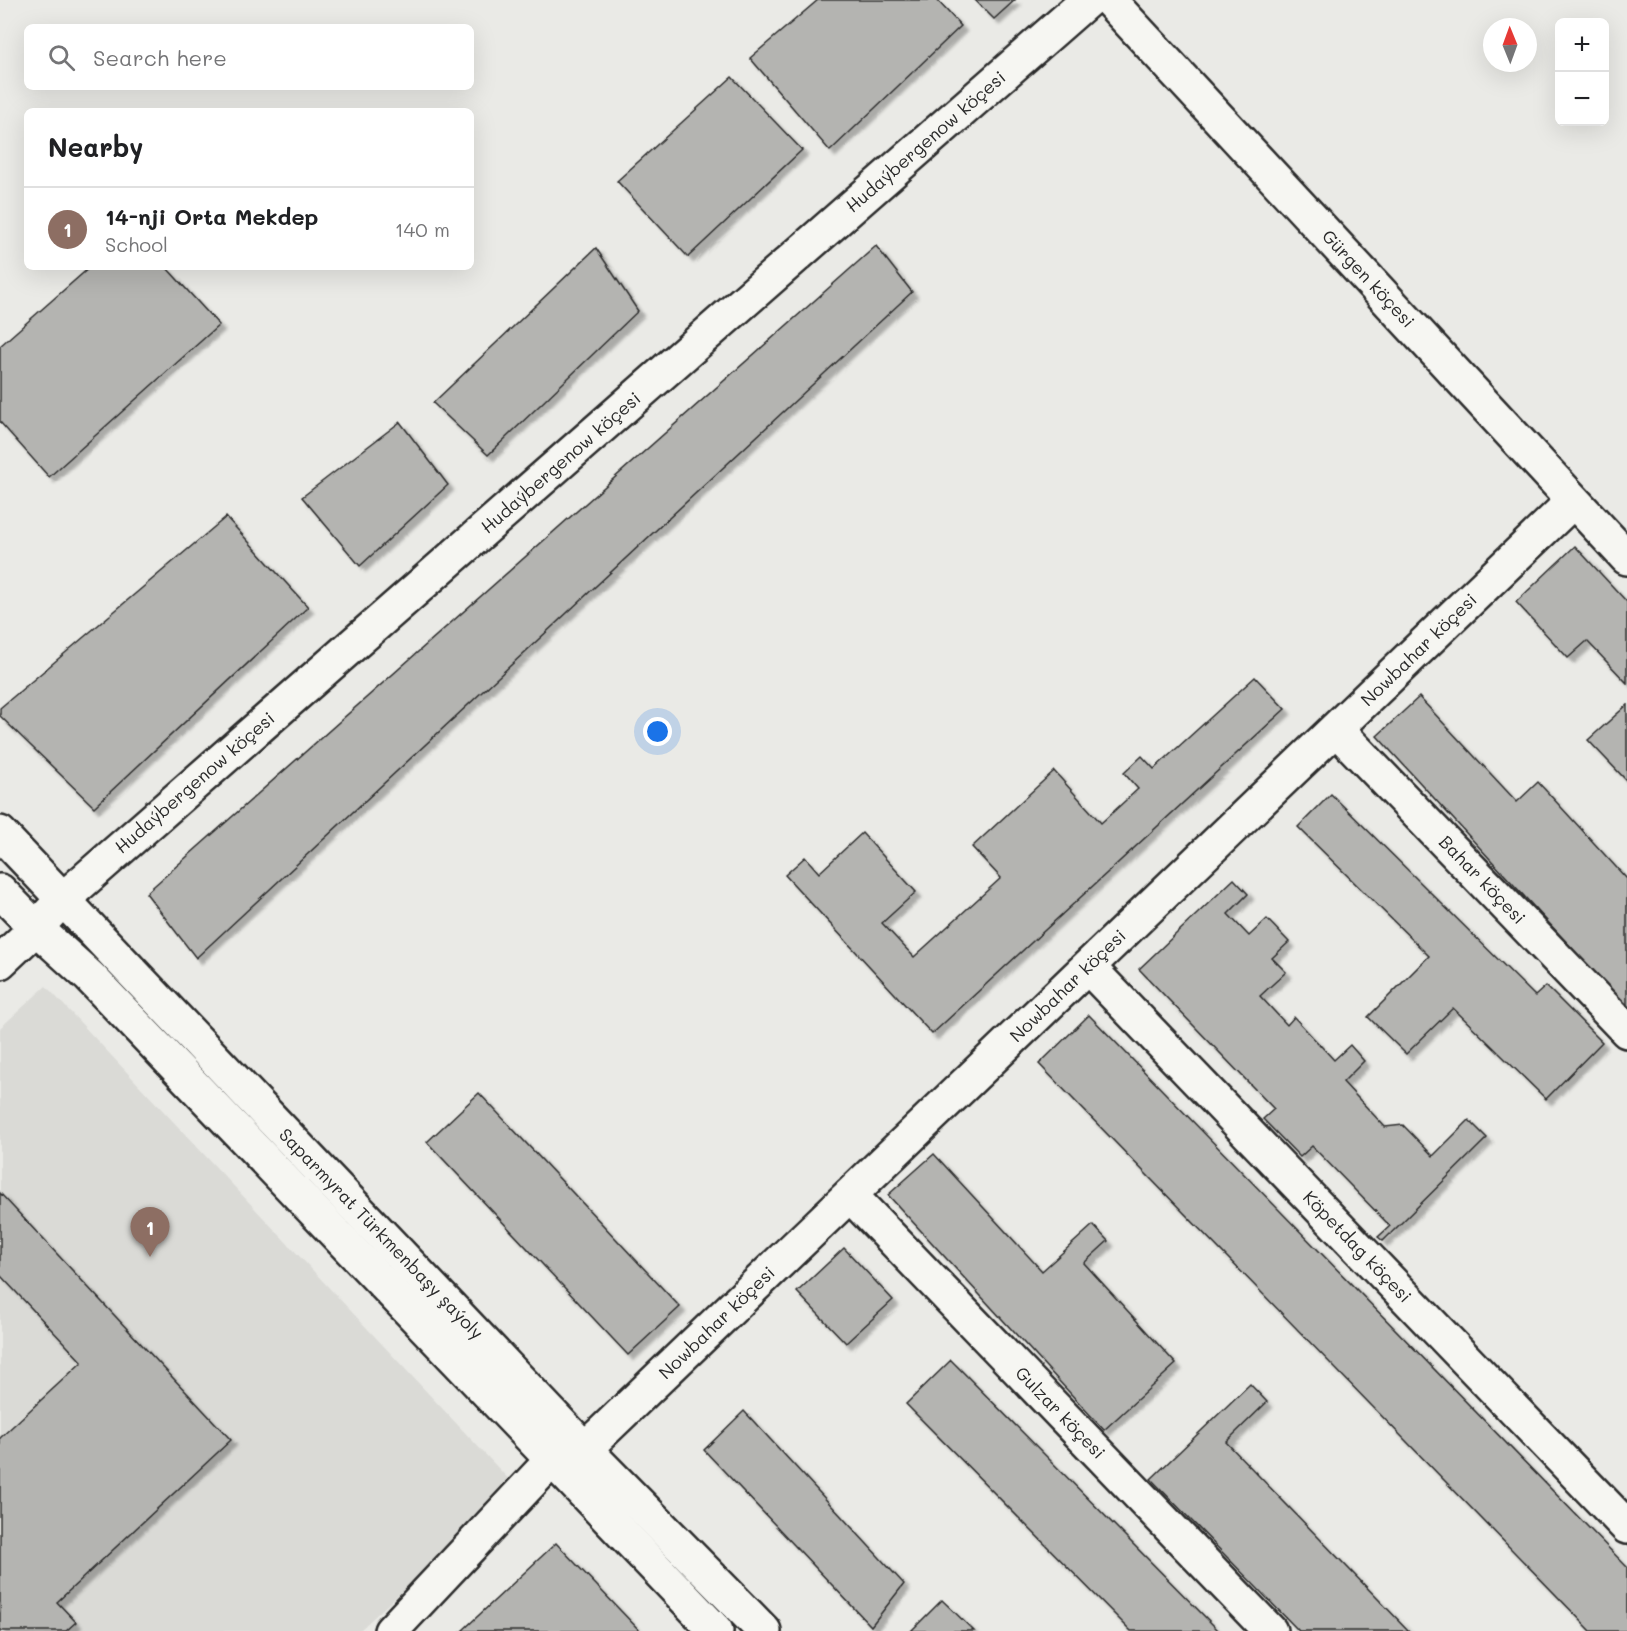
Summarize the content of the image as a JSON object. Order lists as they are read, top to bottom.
{
  "streets": {
    "street": [
      "Hudaýbergenow köçesi",
      "Gürgen köçesi",
      "Nowbahar köçesi",
      "Bahar köçesi",
      "Saparmyrat Türkmenbaşy şaýoly",
      "Köpetdag köçesi",
      "Gulzar köçesi"
    ]
  },
  "crossings": [
    ["Hudaýbergenow köçesi", "Saparmyrat Türkmenbaşy şaýoly"],
    ["Gürgen köçesi", "Nowbahar köçesi"],
    ["Nowbahar köçesi", "Bahar köçesi"],
    ["Nowbahar köçesi", "Saparmyrat Türkmenbaşy şaýoly"],
    ["Nowbahar köçesi", "Köpetdag köçesi"],
    ["Nowbahar köçesi", "Gulzar köçesi"]
  ],
  "north": "top",
  "page": {
    "map_buttons": ["+", "−"],
    "search": "Search here",
    "heading": "Nearby",
    "list": [
      {
        "mark": "1",
        "name": "14-nji Orta Mekdep",
        "note": "School",
        "value": "140 m"
      }
    ],
    "pins": "1"
  }
}
